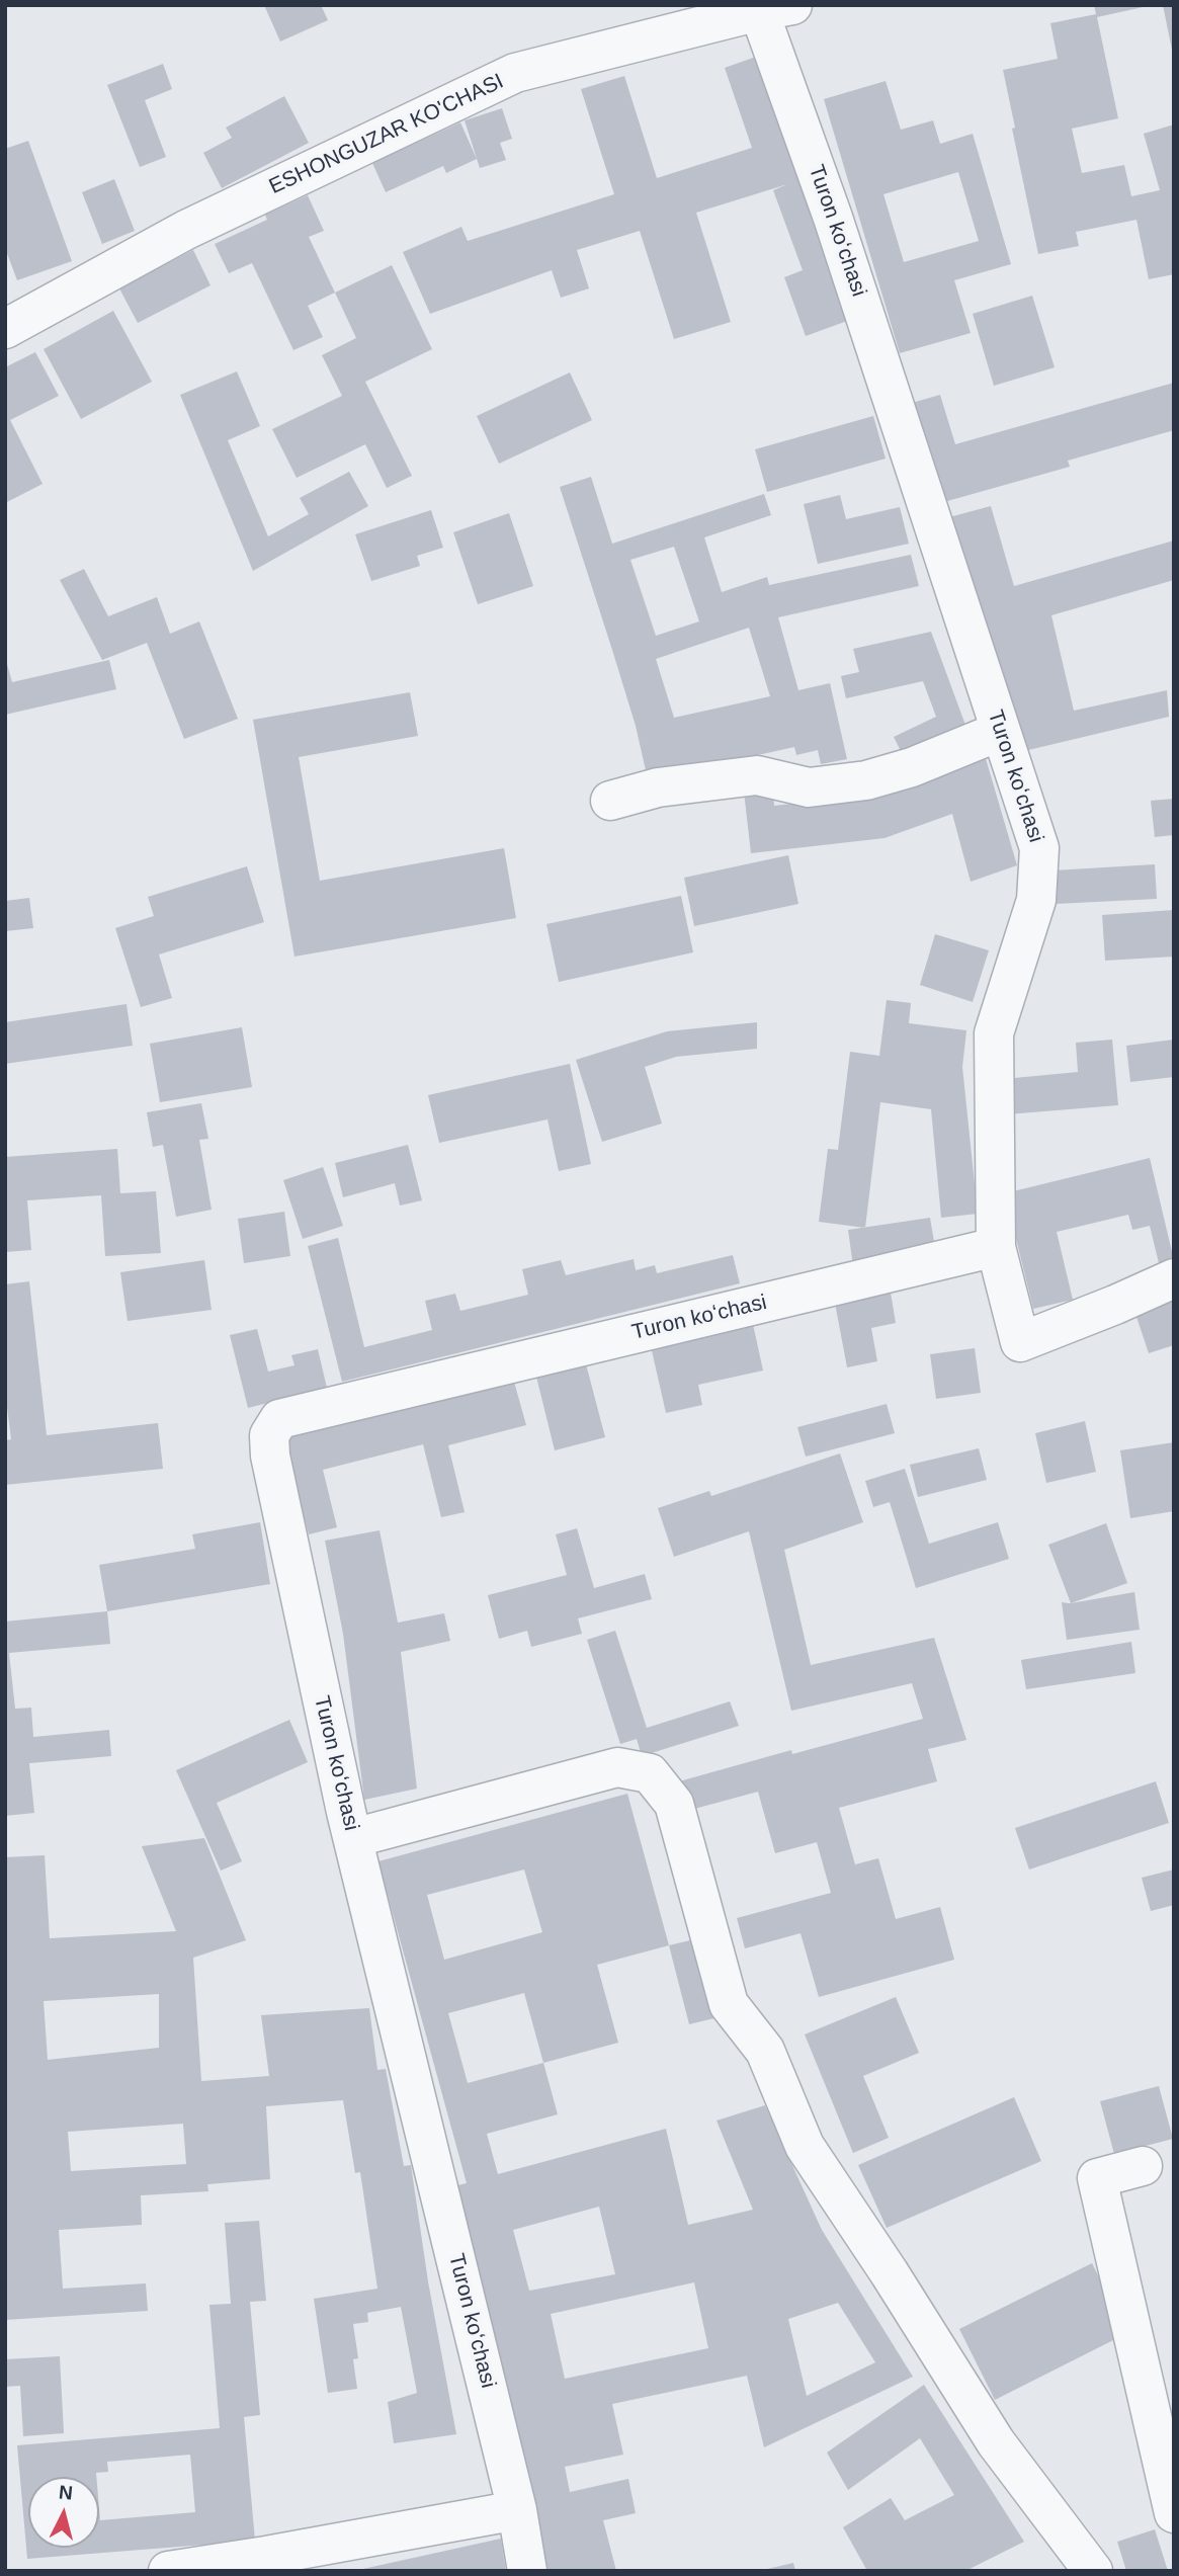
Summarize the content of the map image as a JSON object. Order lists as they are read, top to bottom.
{
  "streets": {
    "street": ["ESHONGUZAR KO'CHASI", "Turon koʻchasi"]
  },
  "crossings": [
    ["ESHONGUZAR KO'CHASI", "Turon koʻchasi"]
  ],
  "north": "top"
}
